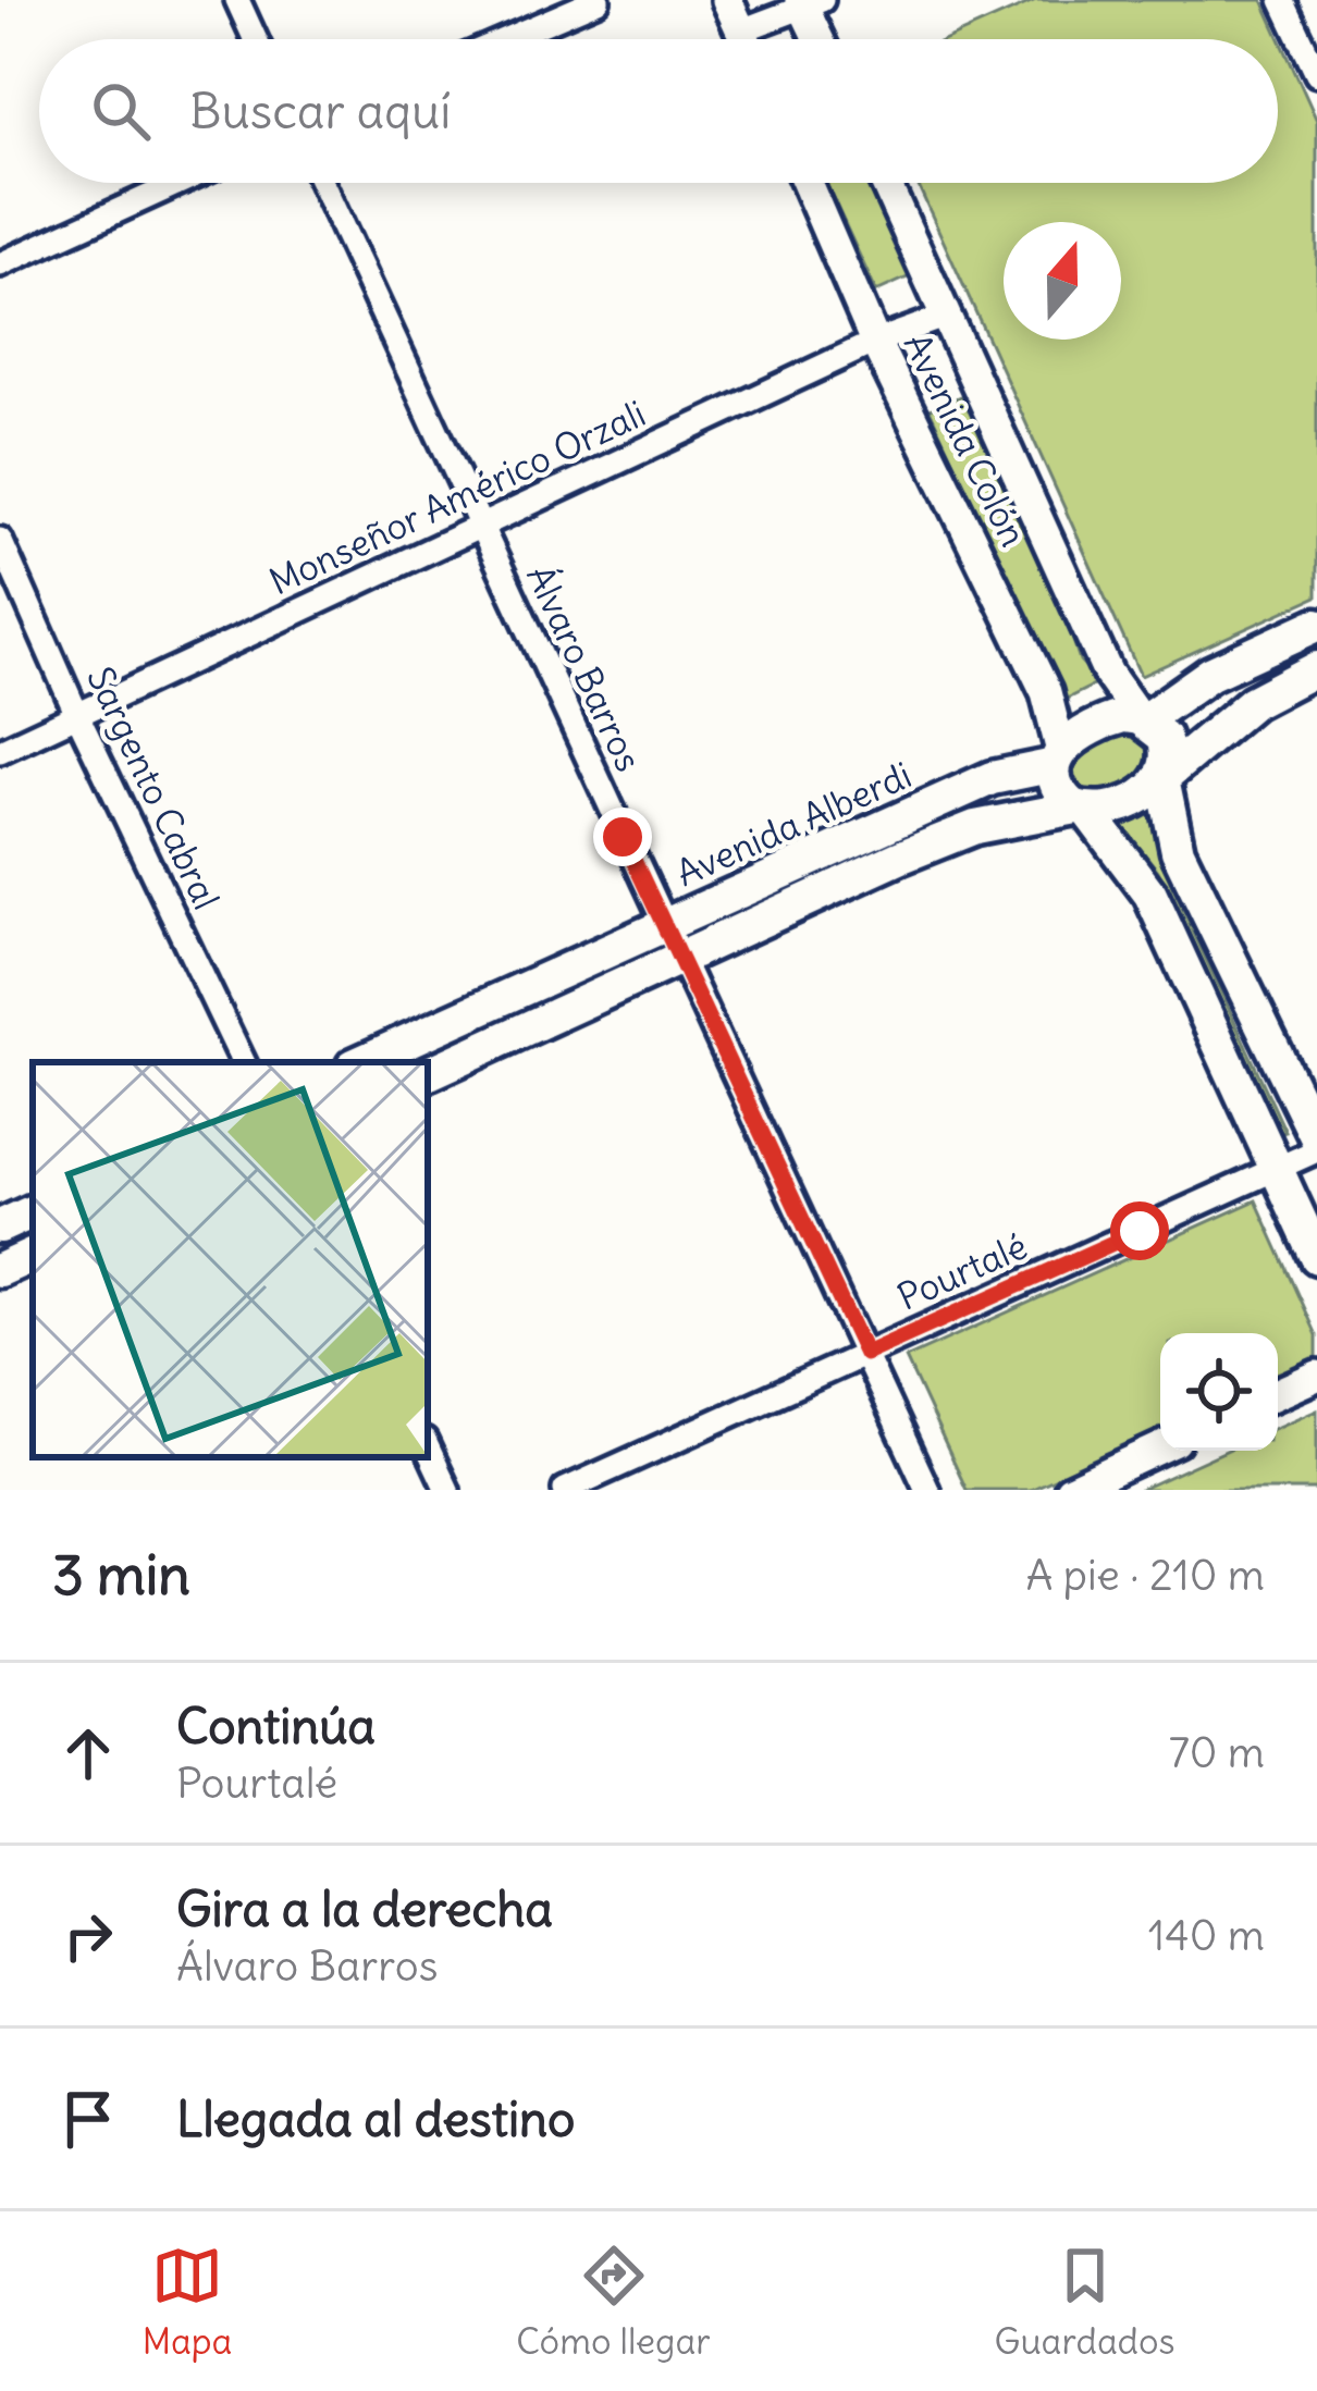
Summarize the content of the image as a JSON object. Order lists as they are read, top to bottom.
{
  "streets": {
    "main road": ["Avenida Alberdi"],
    "street": [
      "Avenida Colón",
      "Monseñor Américo Orzali",
      "Álvaro Barros",
      "Sargento Cabral",
      "Pourtalé"
    ]
  },
  "crossings": [
    ["Avenida Colón", "Monseñor Américo Orzali"],
    ["Avenida Colón", "Avenida Alberdi"],
    ["Monseñor Américo Orzali", "Álvaro Barros"],
    ["Monseñor Américo Orzali", "Sargento Cabral"],
    ["Álvaro Barros", "Avenida Alberdi"],
    ["Álvaro Barros", "Pourtalé"]
  ],
  "north": "top",
  "page": {
    "search": "Buscar aquí",
    "heading": ["3 min", "A pie · 210 m"],
    "list": [
      ["Continúa", "Pourtalé", "70 m"],
      ["Gira a la derecha", "Álvaro Barros", "140 m"],
      "Llegada al destino"
    ],
    "nav": ["Mapa", "Cómo llegar", "Guardados"]
  }
}
